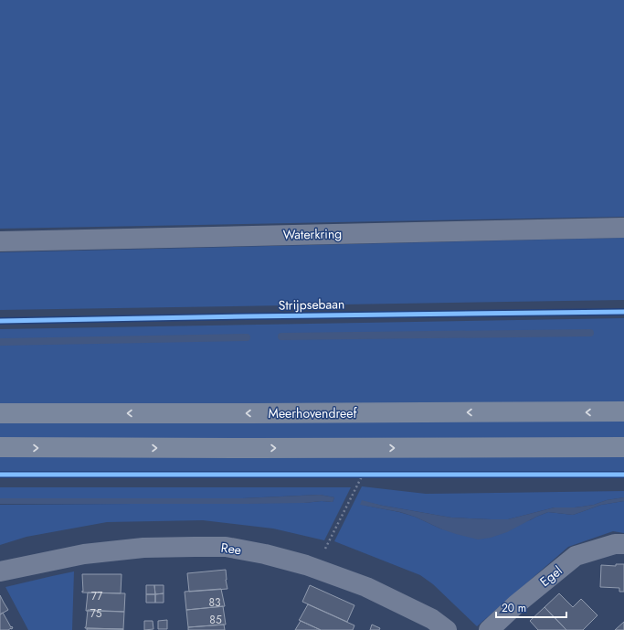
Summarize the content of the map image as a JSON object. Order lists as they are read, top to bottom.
{
  "streets": {
    "main road": ["Meerhovendreef"],
    "street": ["Waterkring", "Ree", "Egel"],
    "cycle path": ["Strijpsebaan"]
  },
  "house_numbers": [
    "77",
    "83",
    "75",
    "85"
  ],
  "scale_bar": "20 m"
}
